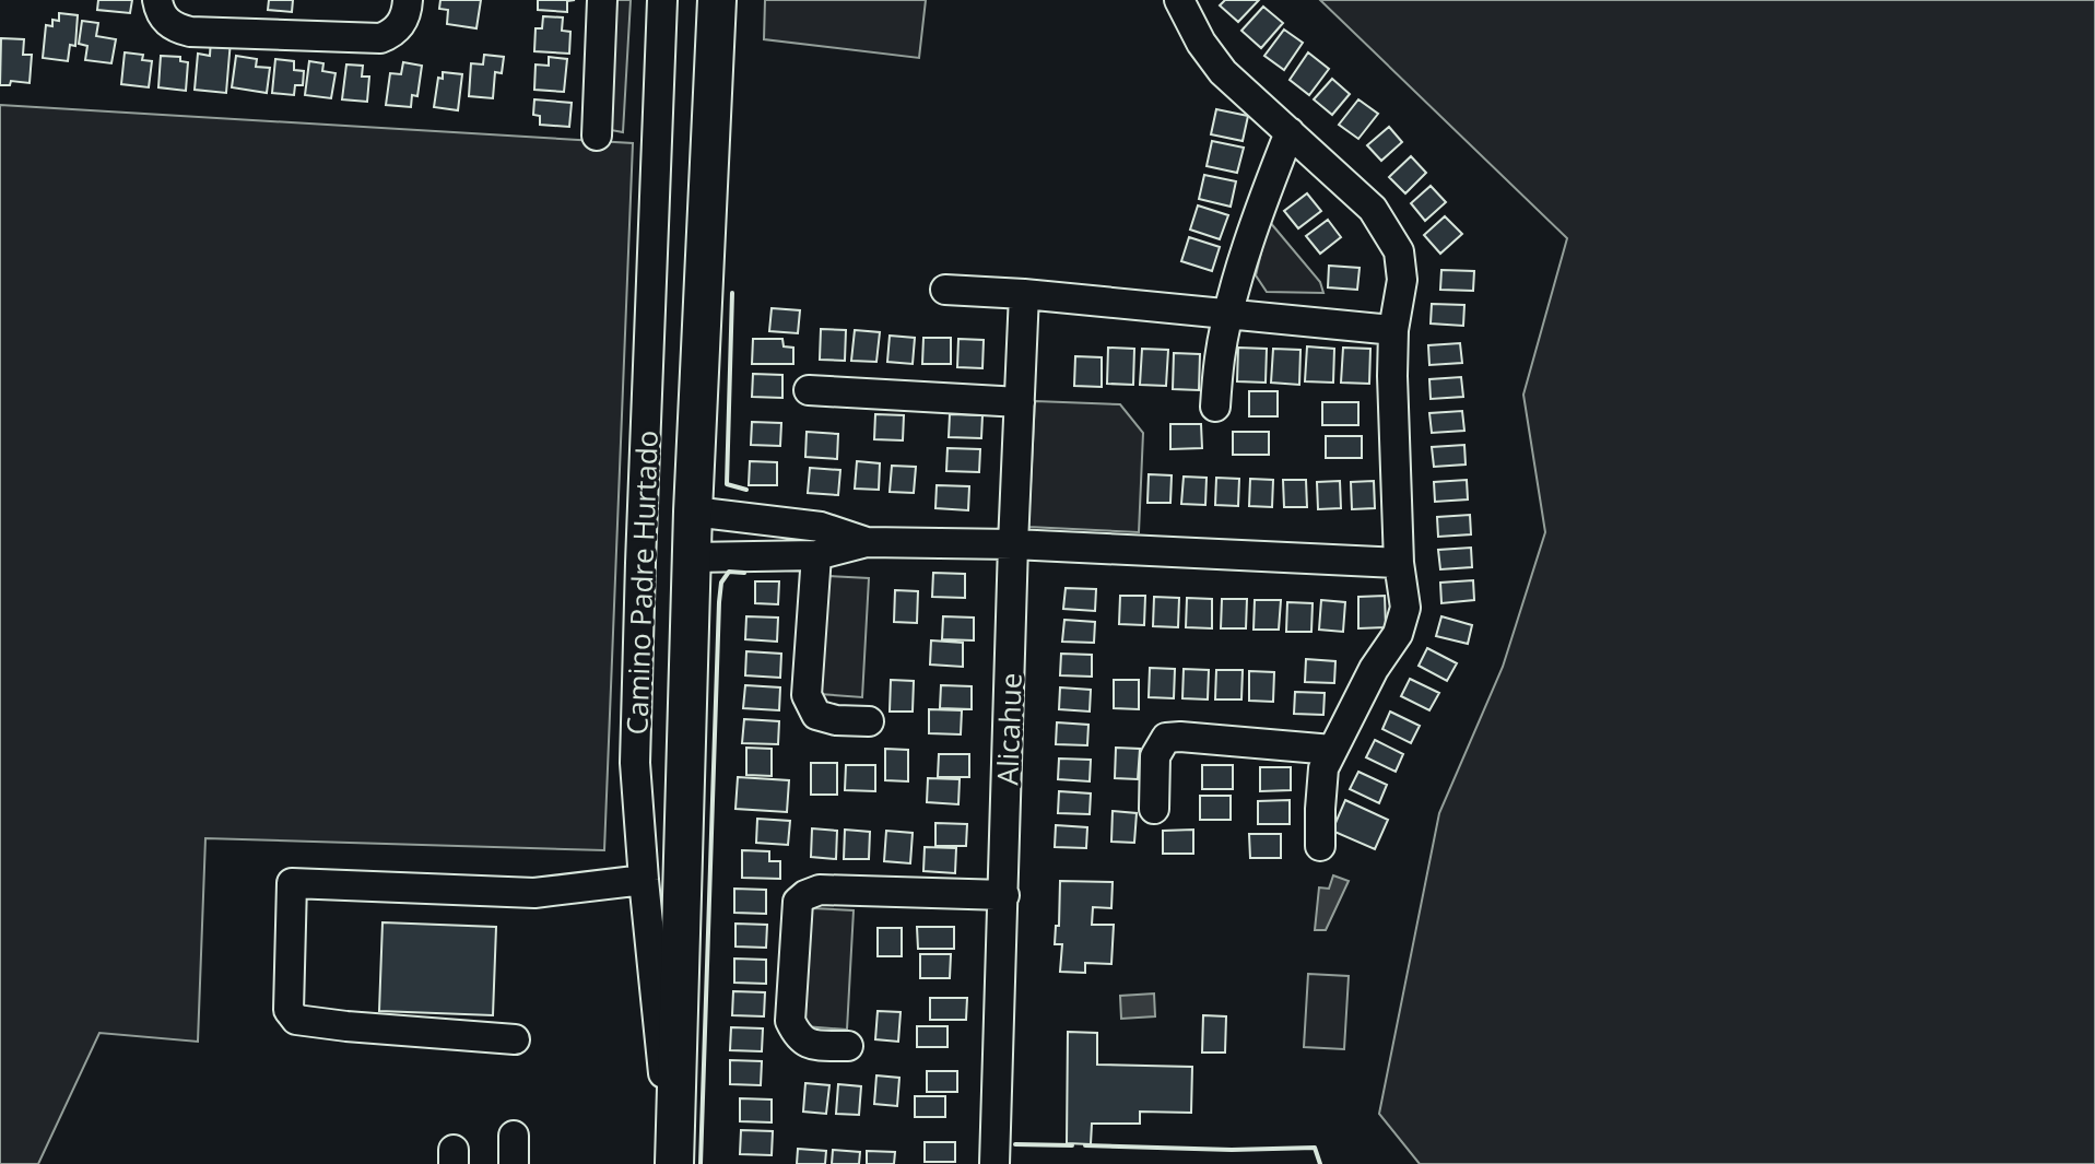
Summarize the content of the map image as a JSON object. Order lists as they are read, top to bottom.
{
  "streets": {
    "main road": ["Camino Padre Hurtado"],
    "street": ["Alicahue"]
  }
}
